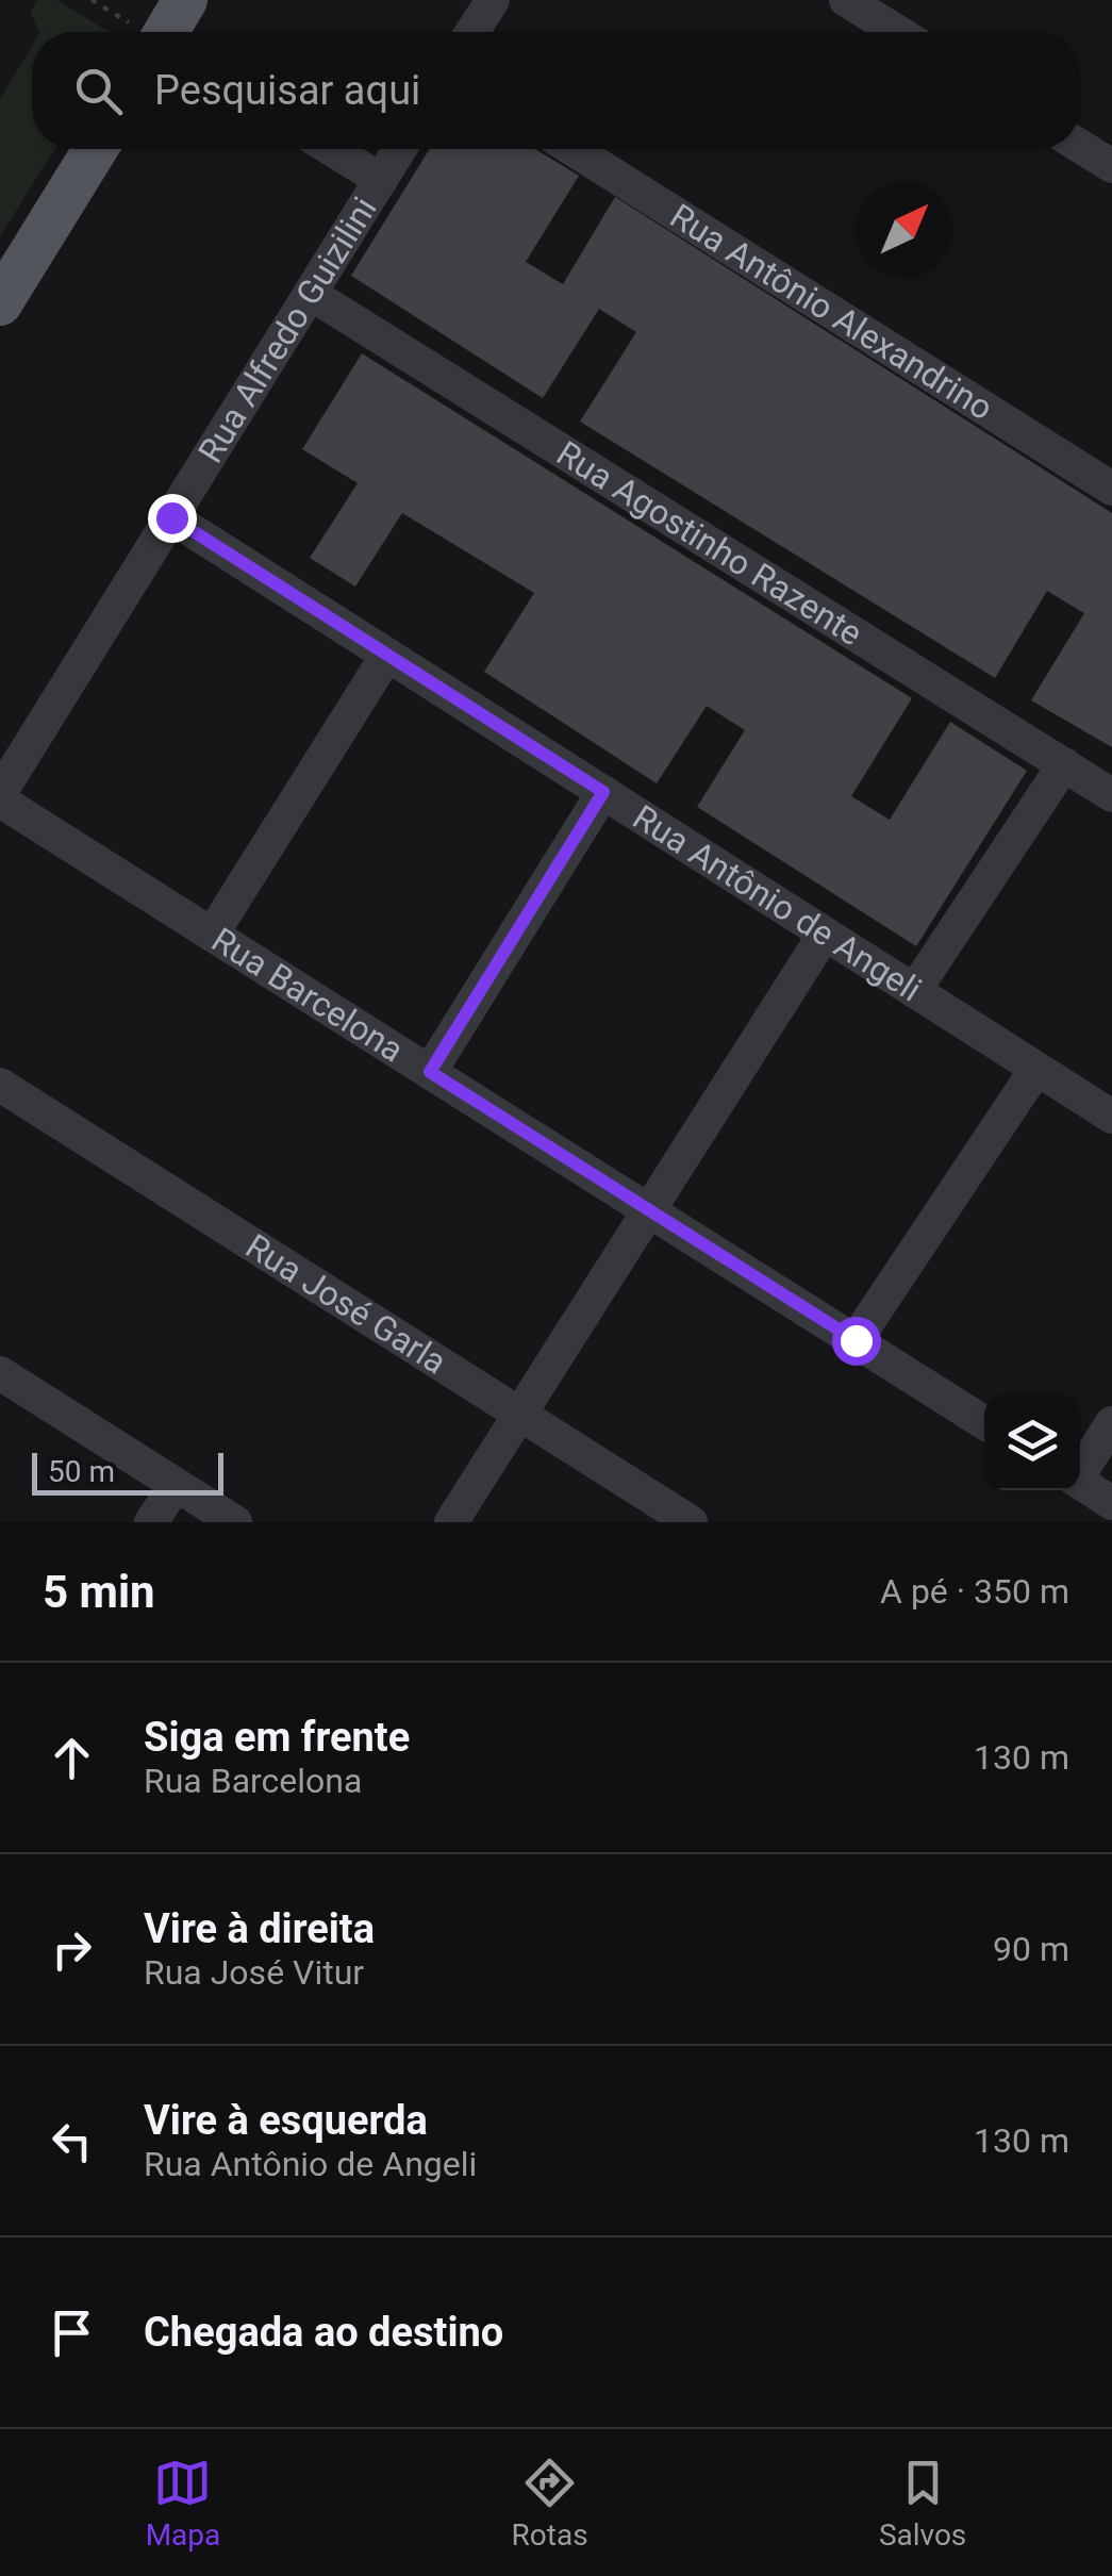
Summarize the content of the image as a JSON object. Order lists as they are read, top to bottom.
{
  "streets": {
    "street": [
      "Rua Antônio Alexandrino",
      "Rua Alfredo Guizilini",
      "Rua Agostinho Razente",
      "Rua Antônio de Angeli",
      "Rua Barcelona",
      "Rua José Garla"
    ]
  },
  "crossings": [
    ["Rua Alfredo Guizilini", "Rua Agostinho Razente"],
    ["Rua Alfredo Guizilini", "Rua Antônio de Angeli"],
    ["Rua Alfredo Guizilini", "Rua Barcelona"]
  ],
  "scale_bar": "50 m",
  "north": "top right",
  "page": {
    "search": "Pesquisar aqui",
    "scale": "50 m",
    "heading": ["5 min", "A pé · 350 m"],
    "list": [
      ["Siga em frente", "Rua Barcelona", "130 m"],
      ["Vire à direita", "Rua José Vitur", "90 m"],
      ["Vire à esquerda", "Rua Antônio de Angeli", "130 m"],
      "Chegada ao destino"
    ],
    "nav": ["Mapa", "Rotas", "Salvos"]
  }
}
